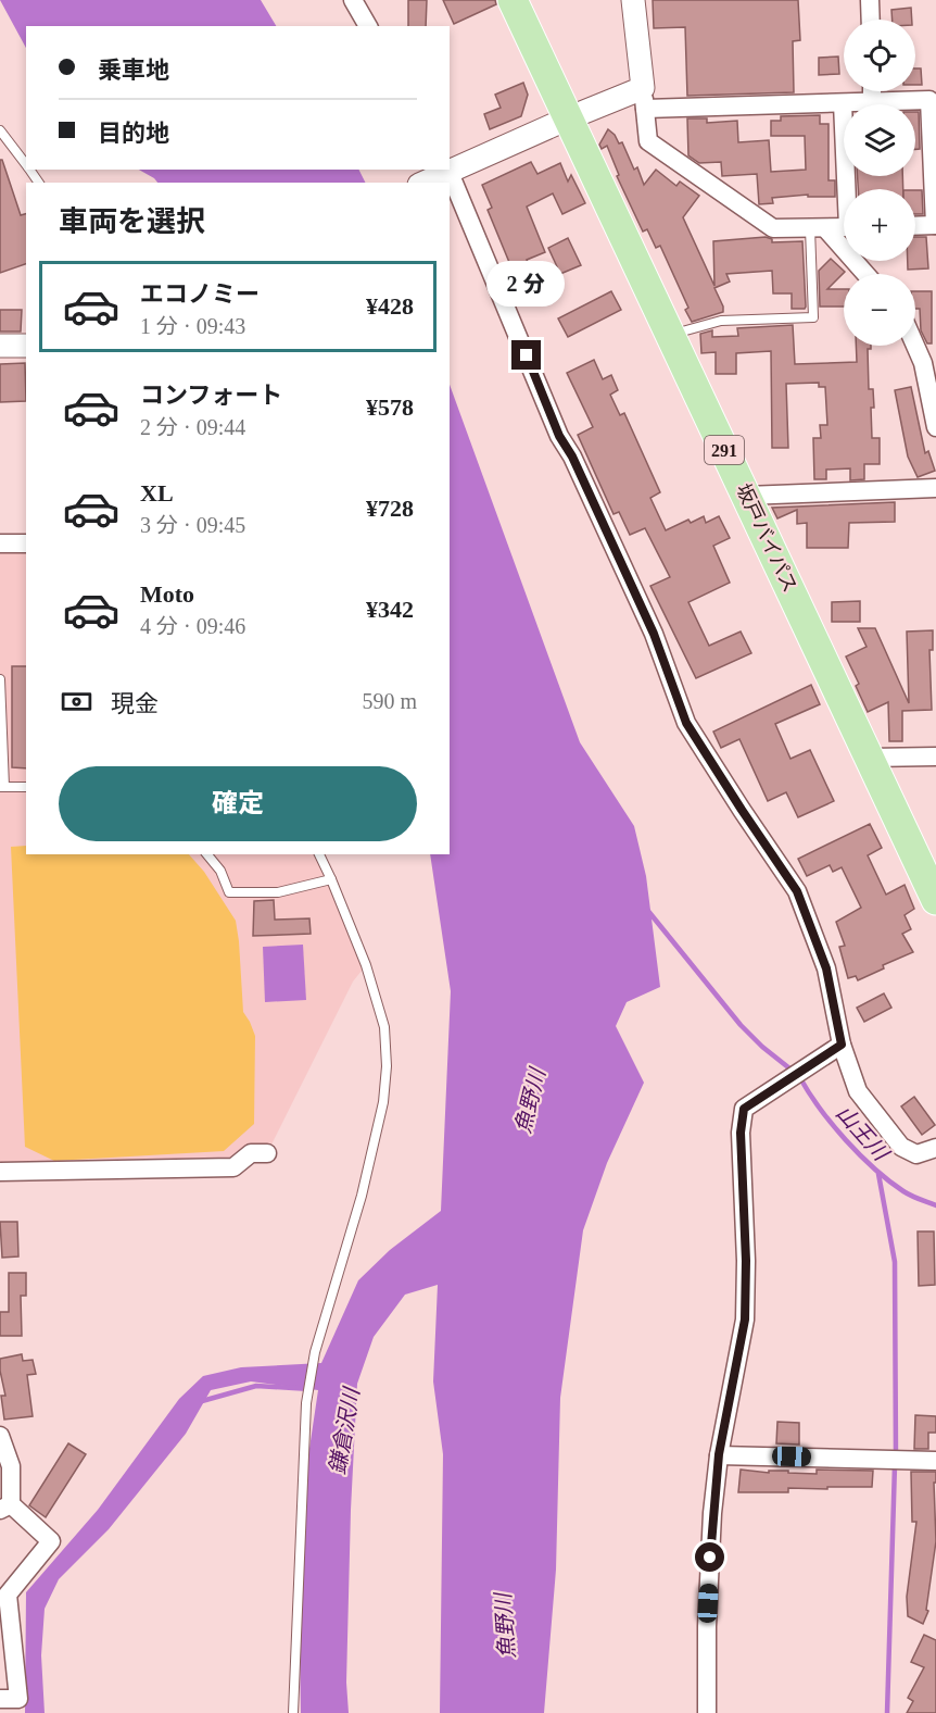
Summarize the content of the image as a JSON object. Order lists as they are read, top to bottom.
{
  "streets": {
    "highway": ["291", "坂戸バイパス"]
  },
  "water": ["魚野川", "山王川", "鎌倉沢川"],
  "page": {
    "map_buttons": ["+", "−"],
    "banner": ["乗車地", "目的地"],
    "heading": "車両を選択",
    "bubble": "2 分",
    "list": [
      {
        "name": "エコノミー",
        "note": "1 分 · 09:43",
        "value": "¥428"
      },
      {
        "name": "コンフォート",
        "note": "2 分 · 09:44",
        "value": "¥578"
      },
      {
        "name": "XL",
        "note": "3 分 · 09:45",
        "value": "¥728"
      },
      {
        "name": "Moto",
        "note": "4 分 · 09:46",
        "value": "¥342"
      }
    ],
    "pay": ["現金", "590 m"],
    "buttons": "確定"
  }
}
